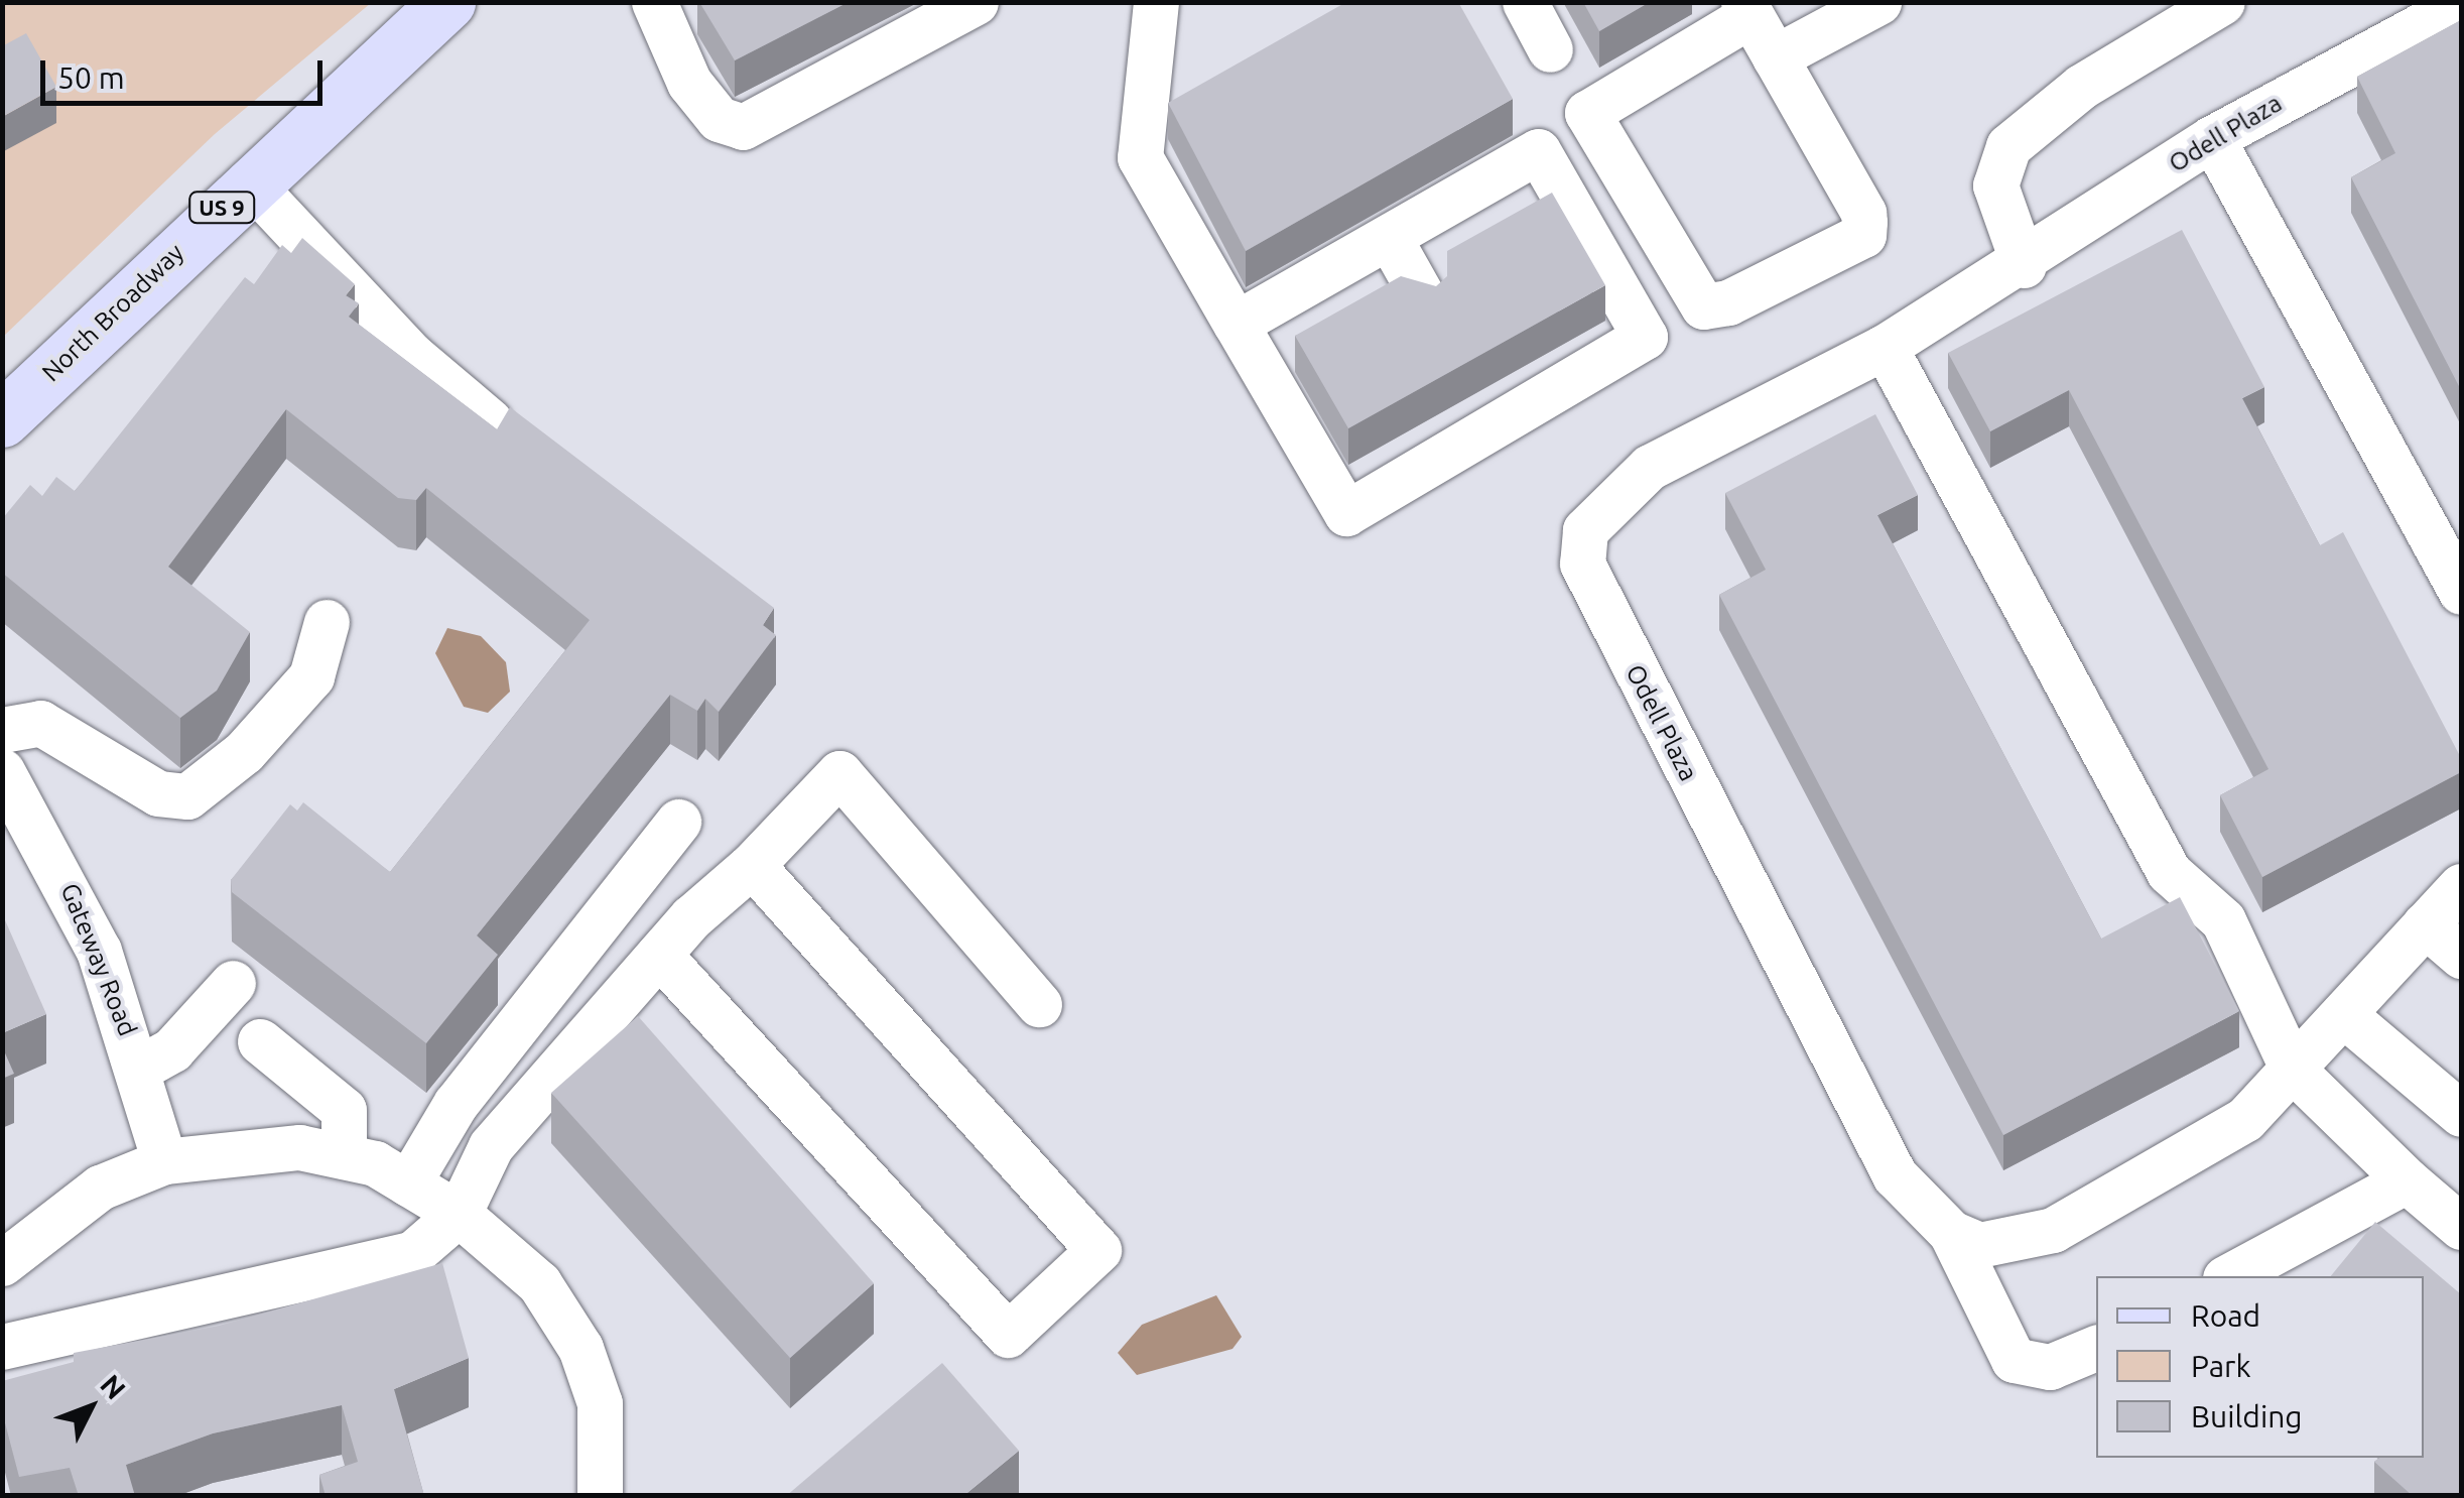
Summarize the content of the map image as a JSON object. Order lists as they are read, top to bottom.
{
  "streets": {
    "main road": ["US 9", "North Broadway"],
    "street": ["Odell Plaza", "Gateway Road"]
  },
  "legend": ["Road", "Park", "Building"],
  "scale_bar": "50 m",
  "north": "top right"
}
